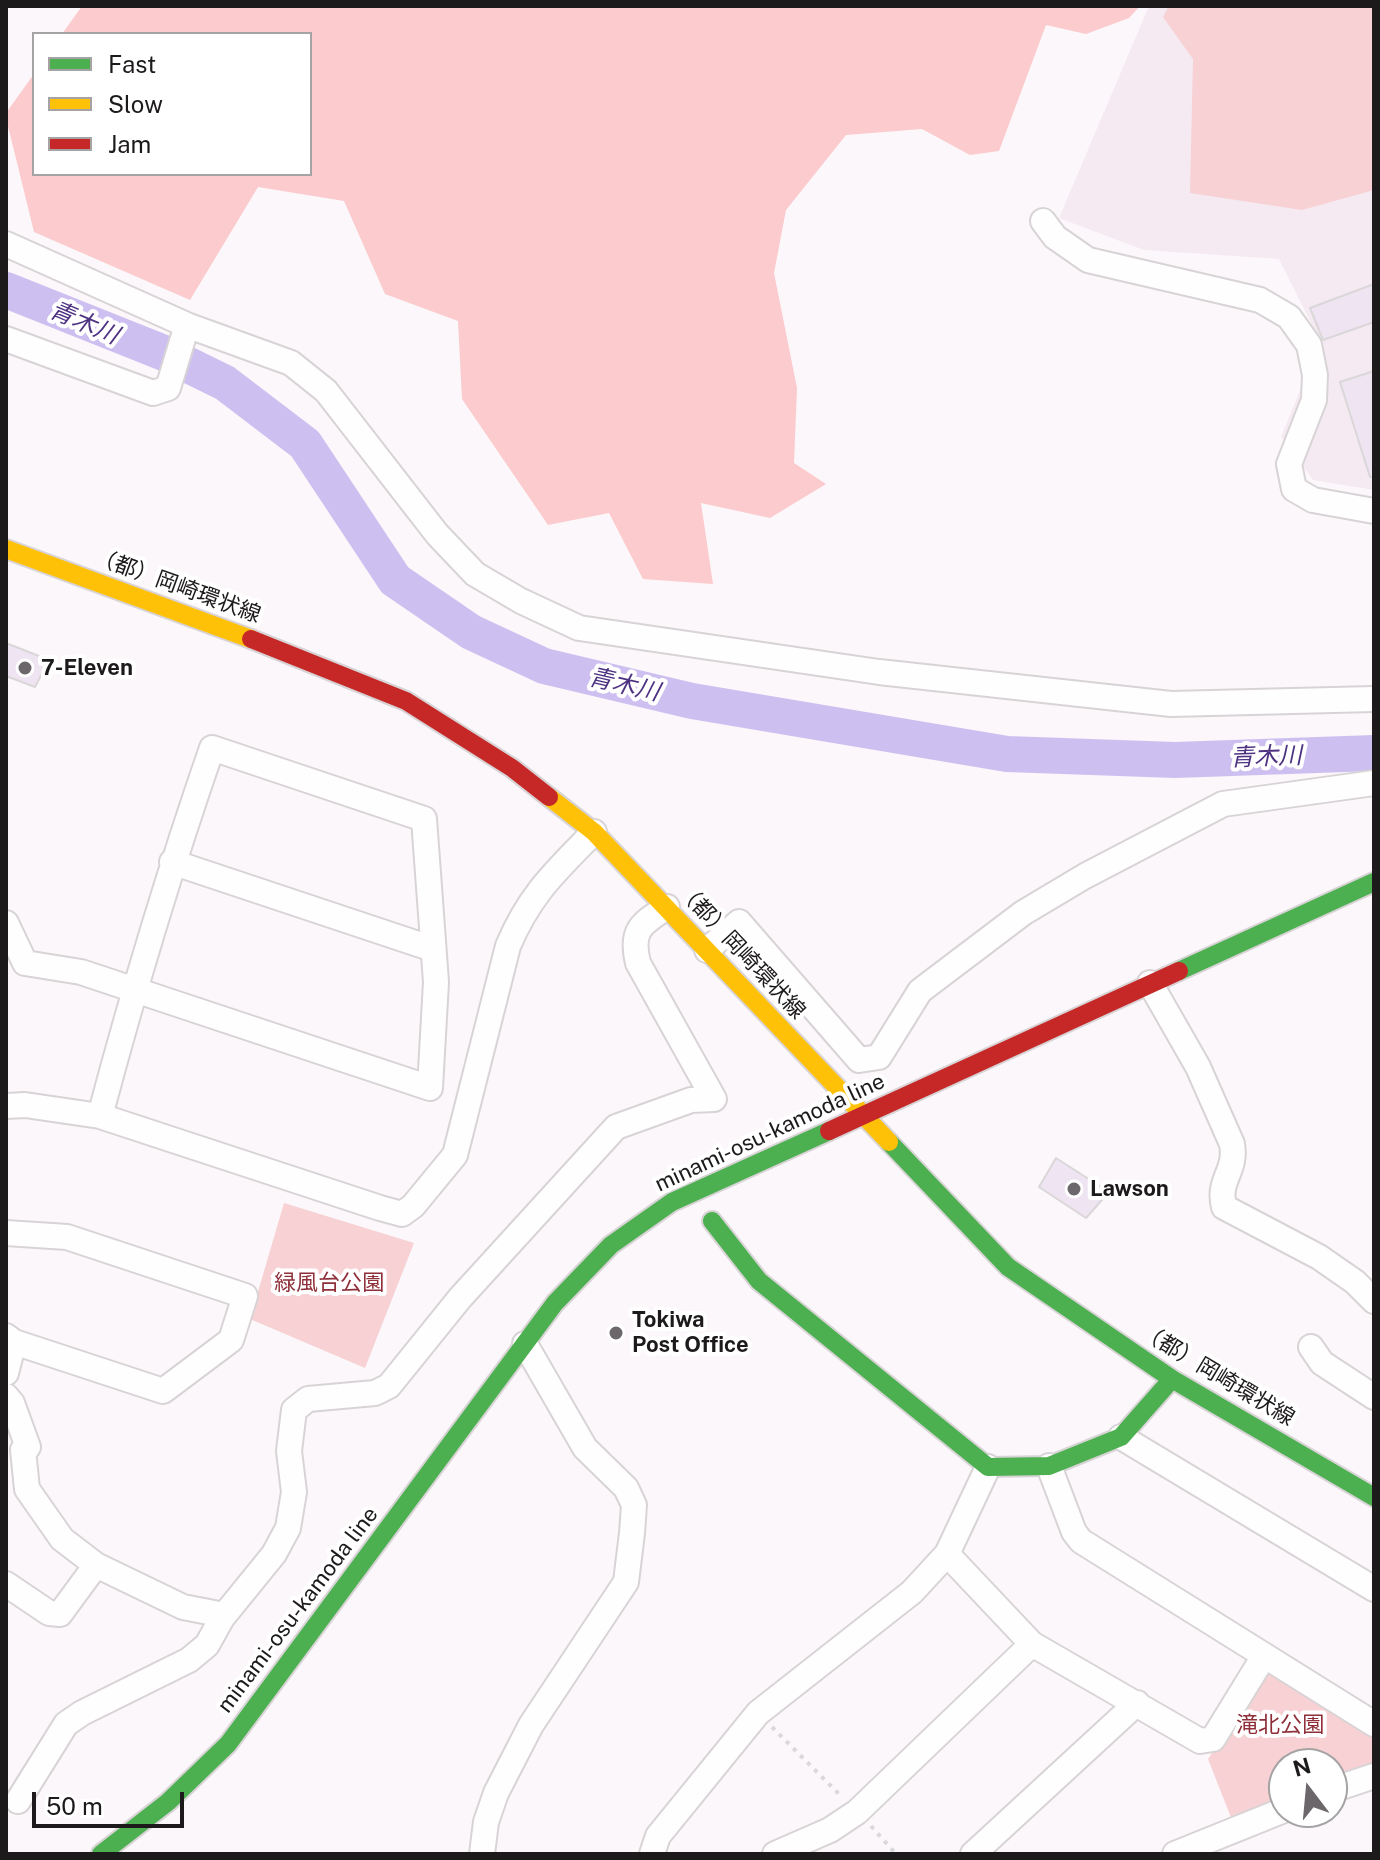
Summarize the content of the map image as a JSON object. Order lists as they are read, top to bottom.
{
  "streets": {
    "street": ["（都）岡崎環状線", "minami-osu-kamoda line"]
  },
  "crossings": [
    ["（都）岡崎環状線", "minami-osu-kamoda line"]
  ],
  "water": ["青木川"],
  "parks": ["緑風台公園", "滝北公園"],
  "places": ["7-Eleven", "Lawson", "Tokiwa Post Office"],
  "legend": ["Fast", "Slow", "Jam"],
  "scale_bar": "50 m",
  "north": "top"
}
